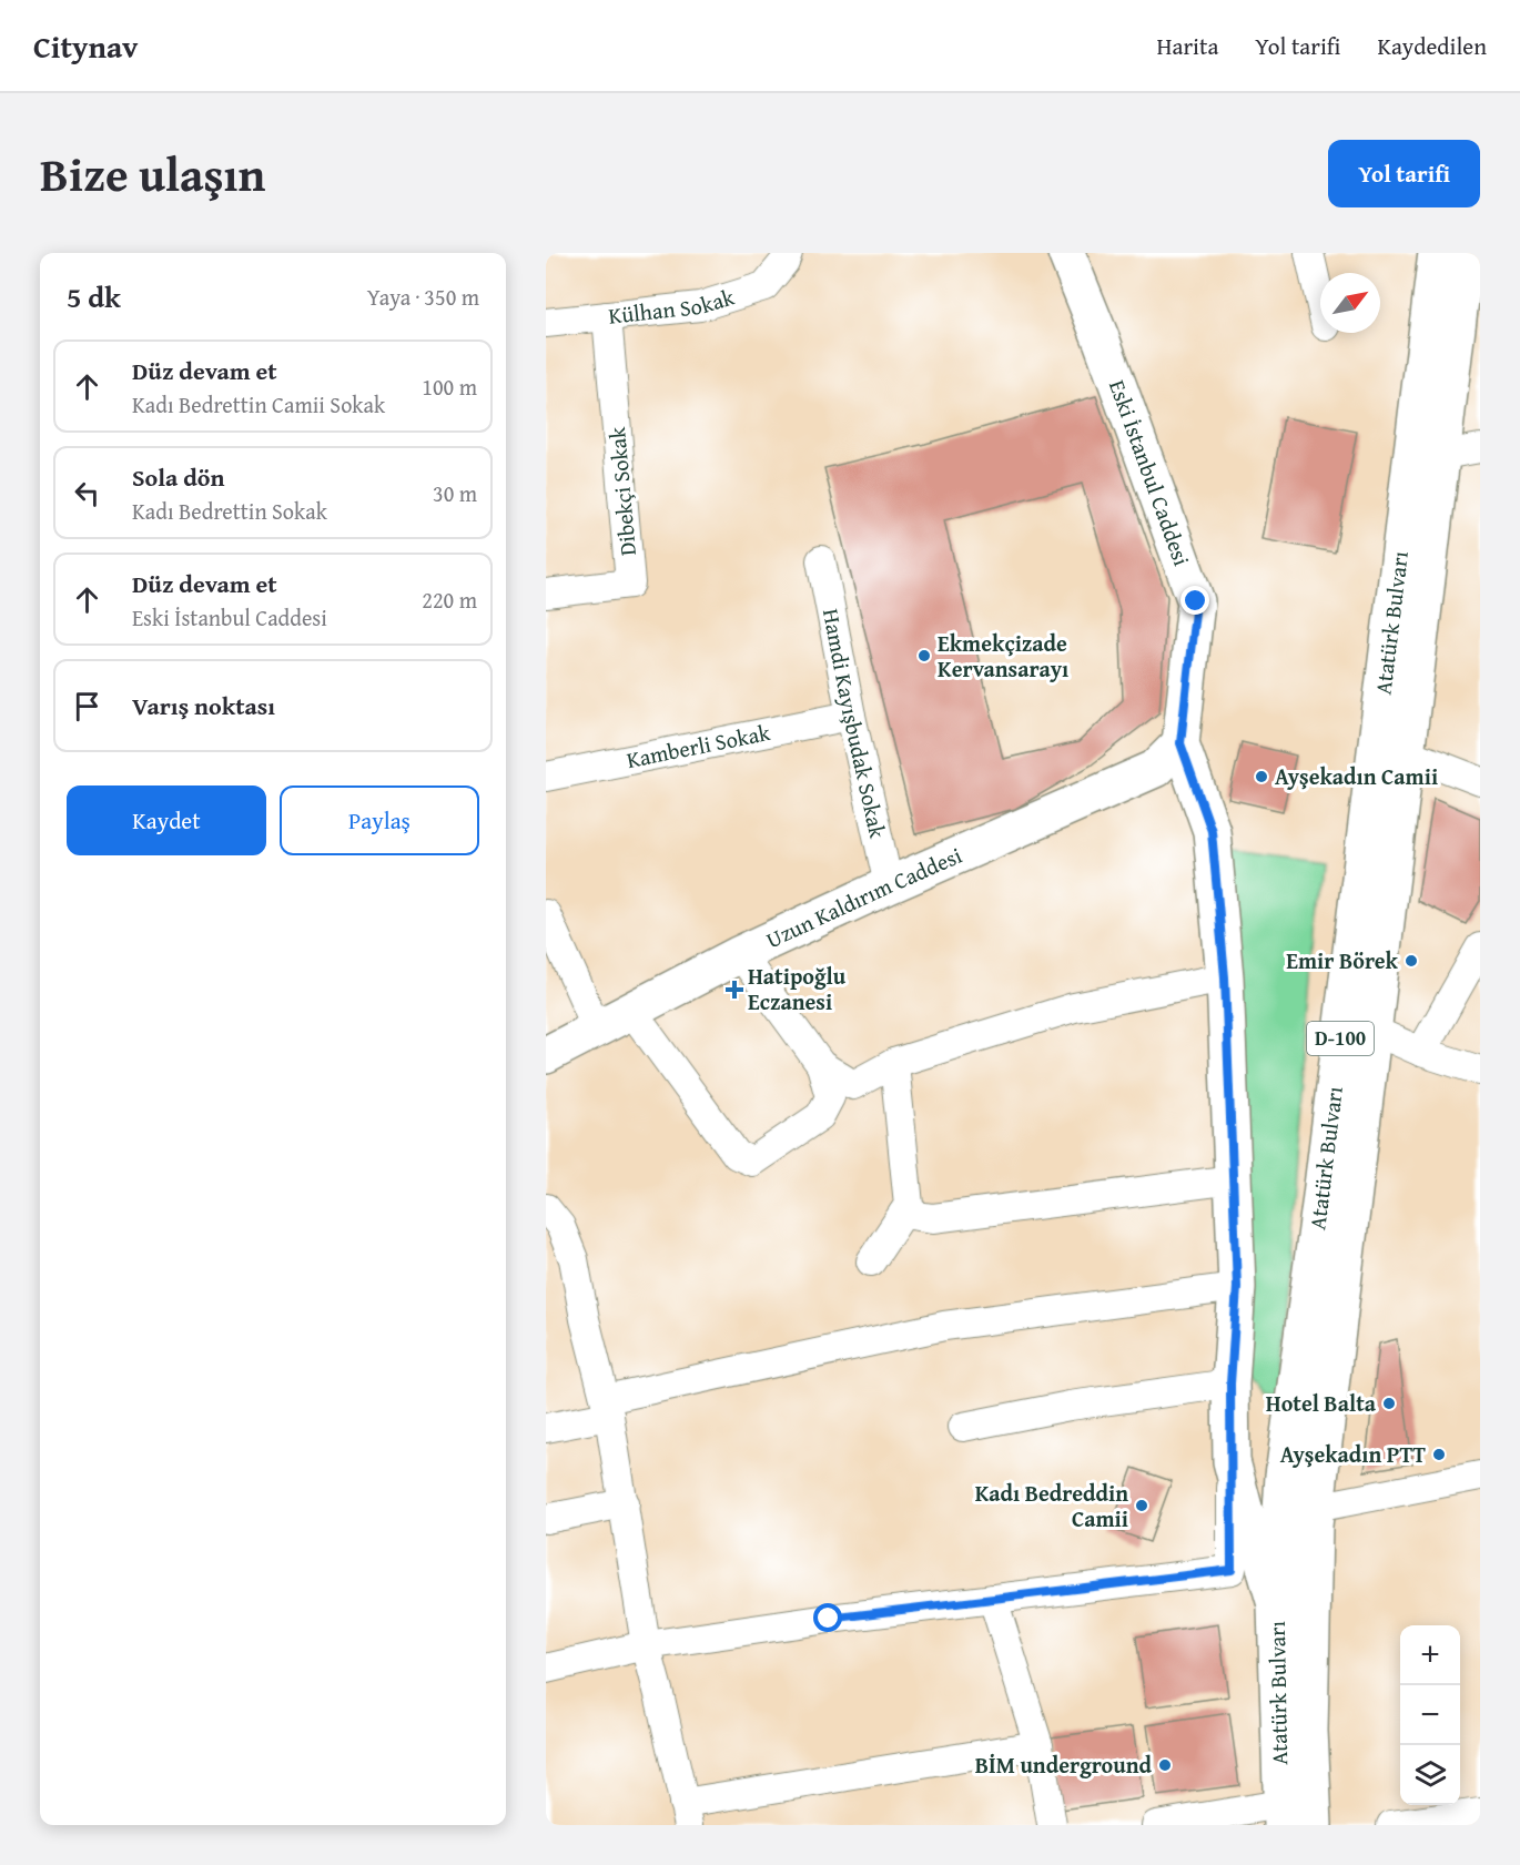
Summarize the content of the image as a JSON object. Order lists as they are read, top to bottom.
{
  "streets": {
    "main road": [
      "Eski İstanbul Caddesi",
      "Atatürk Bulvarı",
      "Uzun Kaldırım Caddesi",
      "D-100"
    ],
    "street": [
      "Külhan Sokak",
      "Dibekçi Sokak",
      "Hamdi Kayışbudak Sokak",
      "Kamberli Sokak"
    ]
  },
  "crossings": [
    ["Külhan Sokak", "Dibekçi Sokak"],
    ["Eski İstanbul Caddesi", "Atatürk Bulvarı"],
    ["Eski İstanbul Caddesi", "Uzun Kaldırım Caddesi"],
    ["Hamdi Kayışbudak Sokak", "Kamberli Sokak"],
    ["Hamdi Kayışbudak Sokak", "Uzun Kaldırım Caddesi"]
  ],
  "places": {
    "other": [
      "Ekmekçizade Kervansarayı",
      "Ayşekadın Camii",
      "Emir Börek",
      "Hotel Balta",
      "Ayşekadın PTT",
      "Kadı Bedreddin Camii",
      "BİM underground"
    ],
    "health": ["Hatipoğlu Eczanesi"]
  },
  "north": "top right",
  "page": {
    "header": "Citynav",
    "nav": ["Harita", "Yol tarifi", "Kaydedilen"],
    "title": "Bize ulaşın",
    "buttons": [
      "Yol tarifi",
      ["Kaydet", "Paylaş"]
    ],
    "heading": ["5 dk", "Yaya · 350 m"],
    "list": [
      ["Düz devam et", "Kadı Bedrettin Camii Sokak", "100 m"],
      ["Sola dön", "Kadı Bedrettin Sokak", "30 m"],
      ["Düz devam et", "Eski İstanbul Caddesi", "220 m"],
      "Varış noktası"
    ],
    "map_buttons": ["+", "−"]
  }
}
